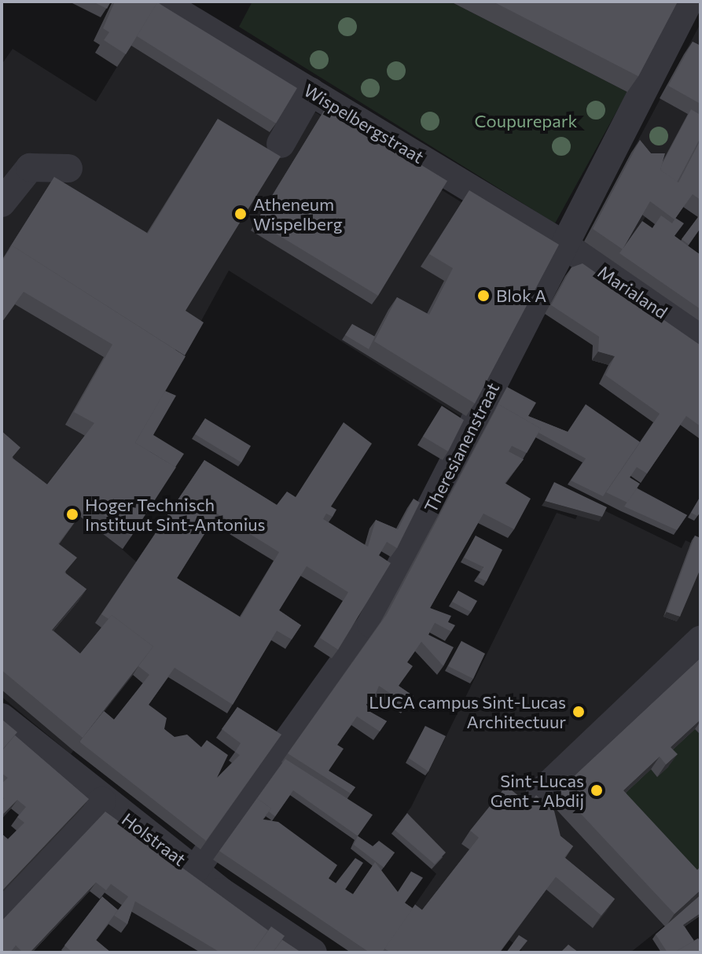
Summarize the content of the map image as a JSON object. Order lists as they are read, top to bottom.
{
  "streets": {
    "street": [
      "Wispelbergstraat",
      "Marialand",
      "Theresianenstraat",
      "Holstraat"
    ]
  },
  "crossings": [
    ["Wispelbergstraat", "Marialand"],
    ["Wispelbergstraat", "Theresianenstraat"],
    ["Marialand", "Theresianenstraat"],
    ["Theresianenstraat", "Holstraat"]
  ],
  "parks": ["Coupurepark"],
  "places": [
    "Atheneum Wispelberg",
    "Blok A",
    "Hoger Technisch Instituut Sint-Antonius",
    "LUCA campus Sint-Lucas Architectuur",
    "Sint-Lucas Gent - Abdij"
  ]
}
